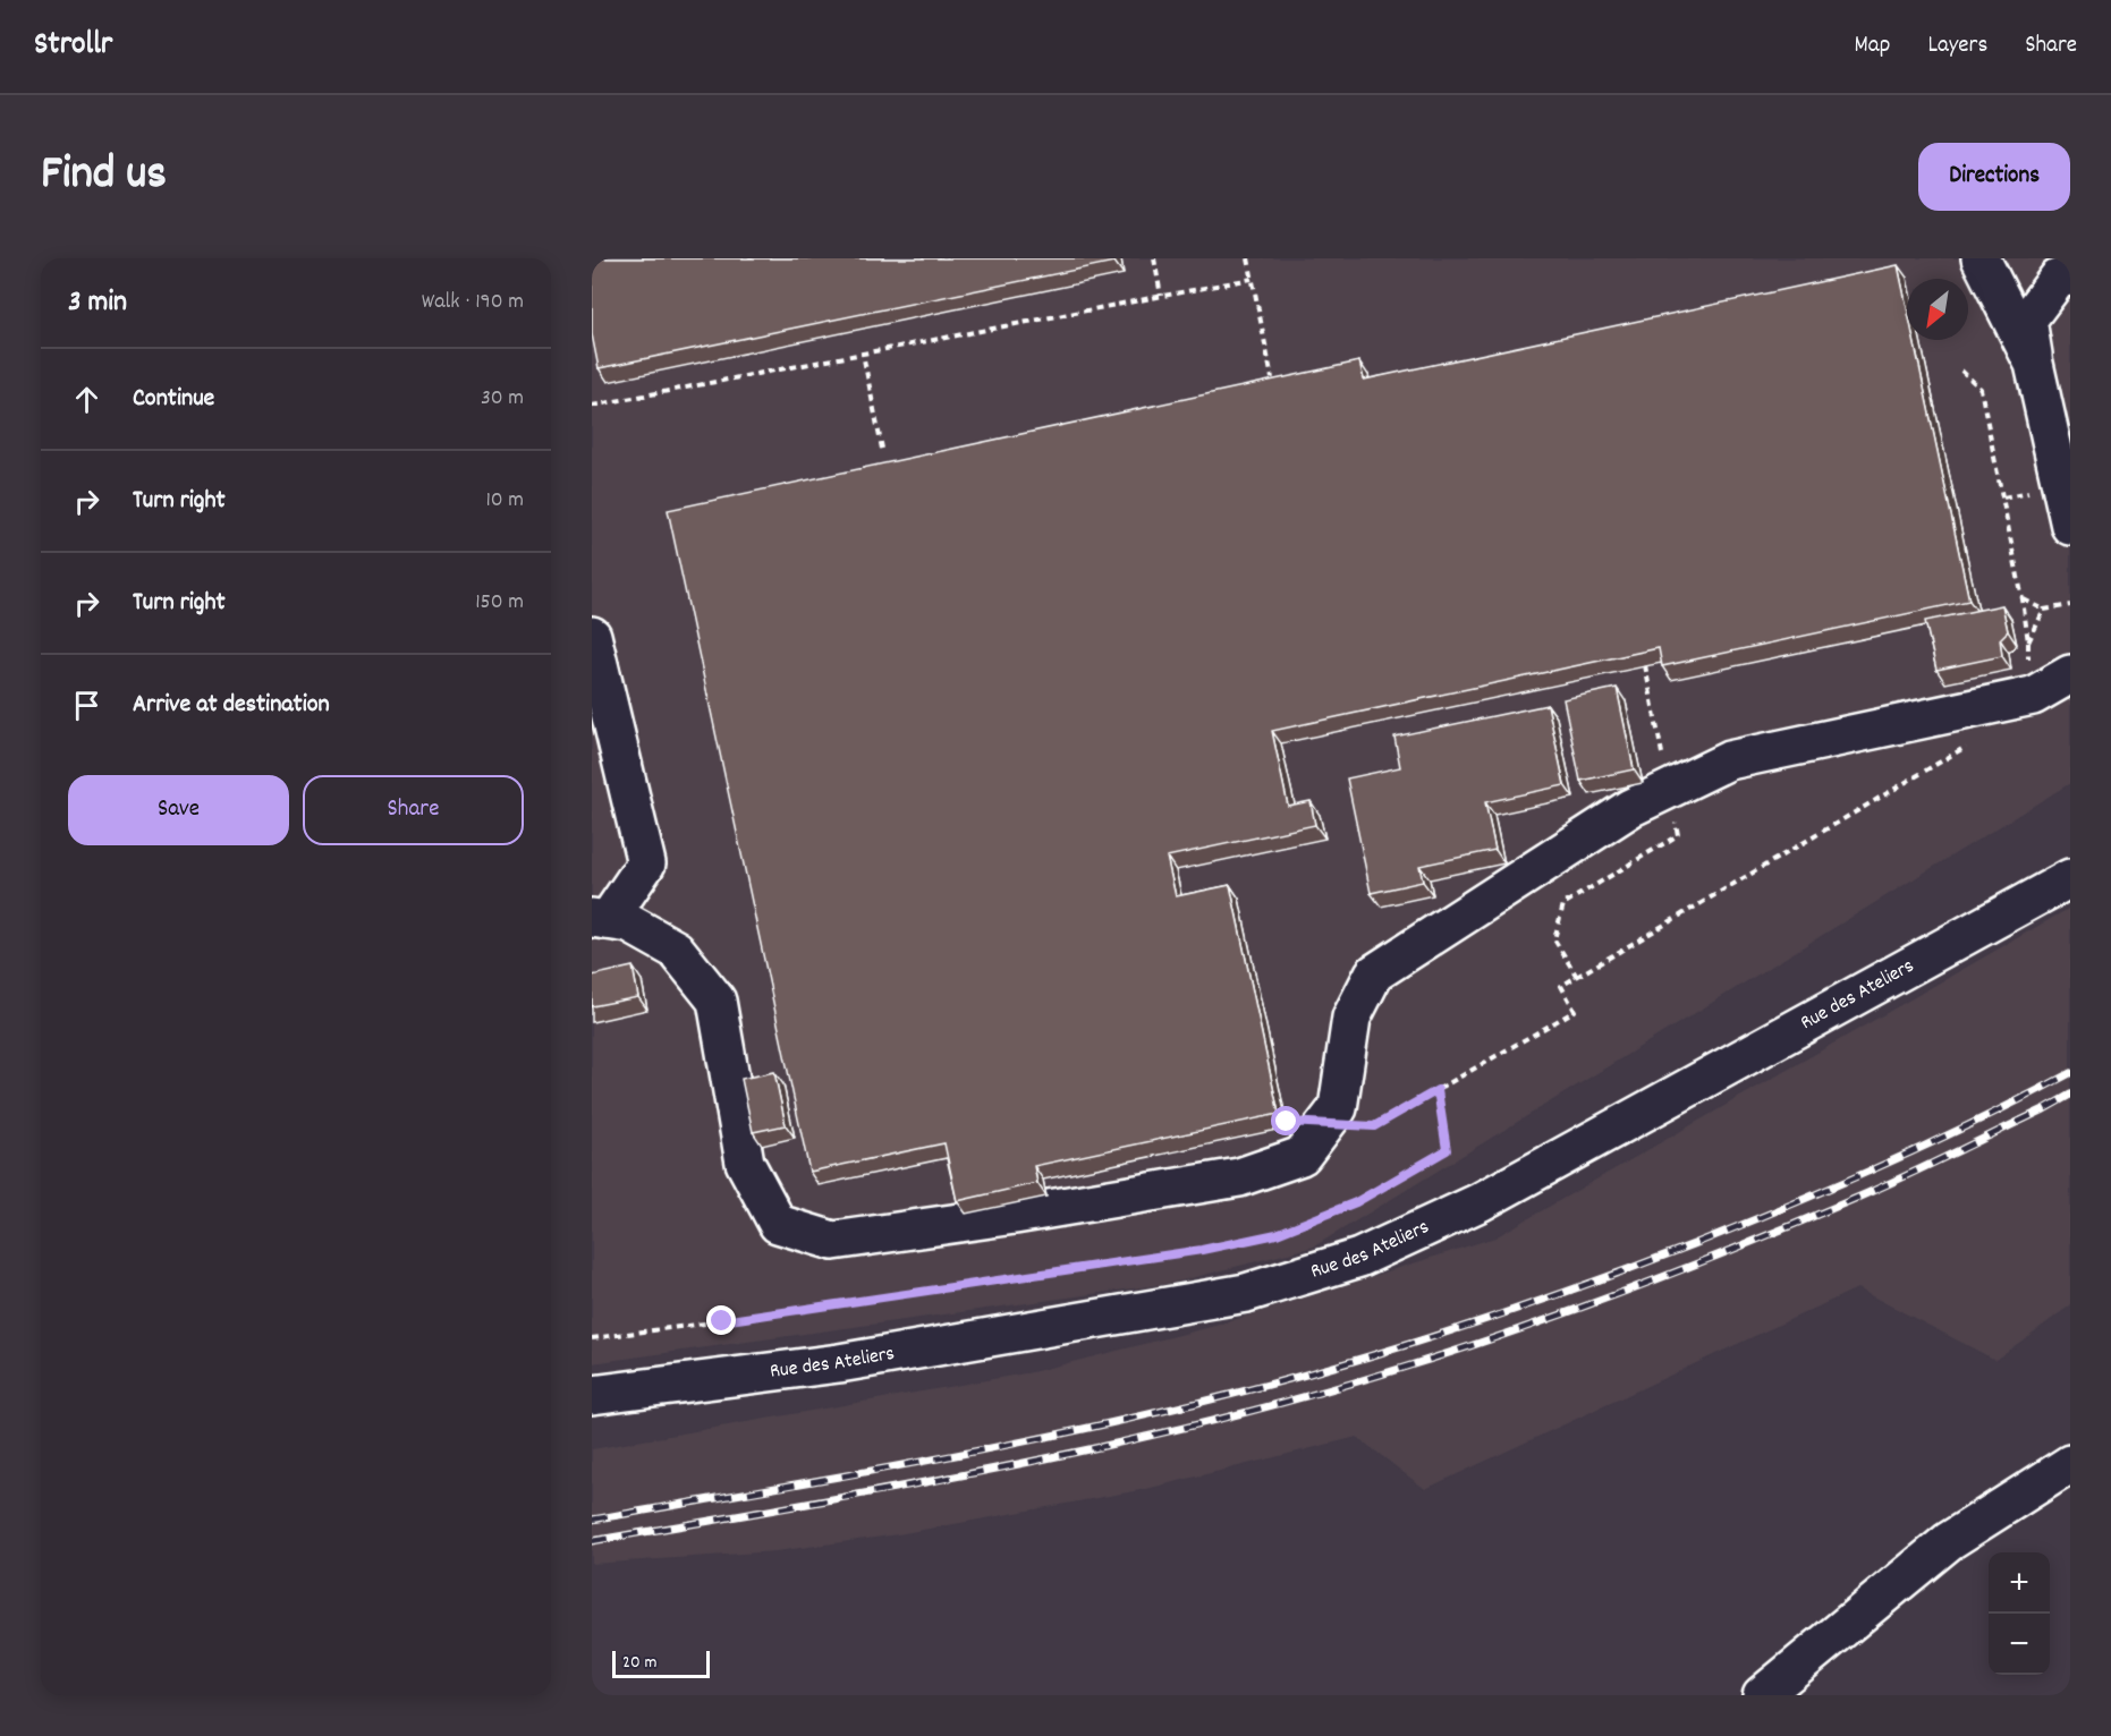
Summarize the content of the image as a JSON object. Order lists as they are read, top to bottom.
{
  "streets": {
    "street": ["Rue des Ateliers"]
  },
  "scale_bar": "20 m",
  "north": "bottom left",
  "page": {
    "header": "Strollr",
    "nav": ["Map", "Layers", "Share"],
    "title": "Find us",
    "buttons": [
      "Directions",
      ["Save", "Share"]
    ],
    "heading": ["3 min", "Walk · 190 m"],
    "list": [
      ["Continue", "30 m"],
      ["Turn right", "10 m"],
      ["Turn right", "150 m"],
      "Arrive at destination"
    ],
    "map_buttons": ["+", "−"],
    "scale": "20 m"
  }
}
